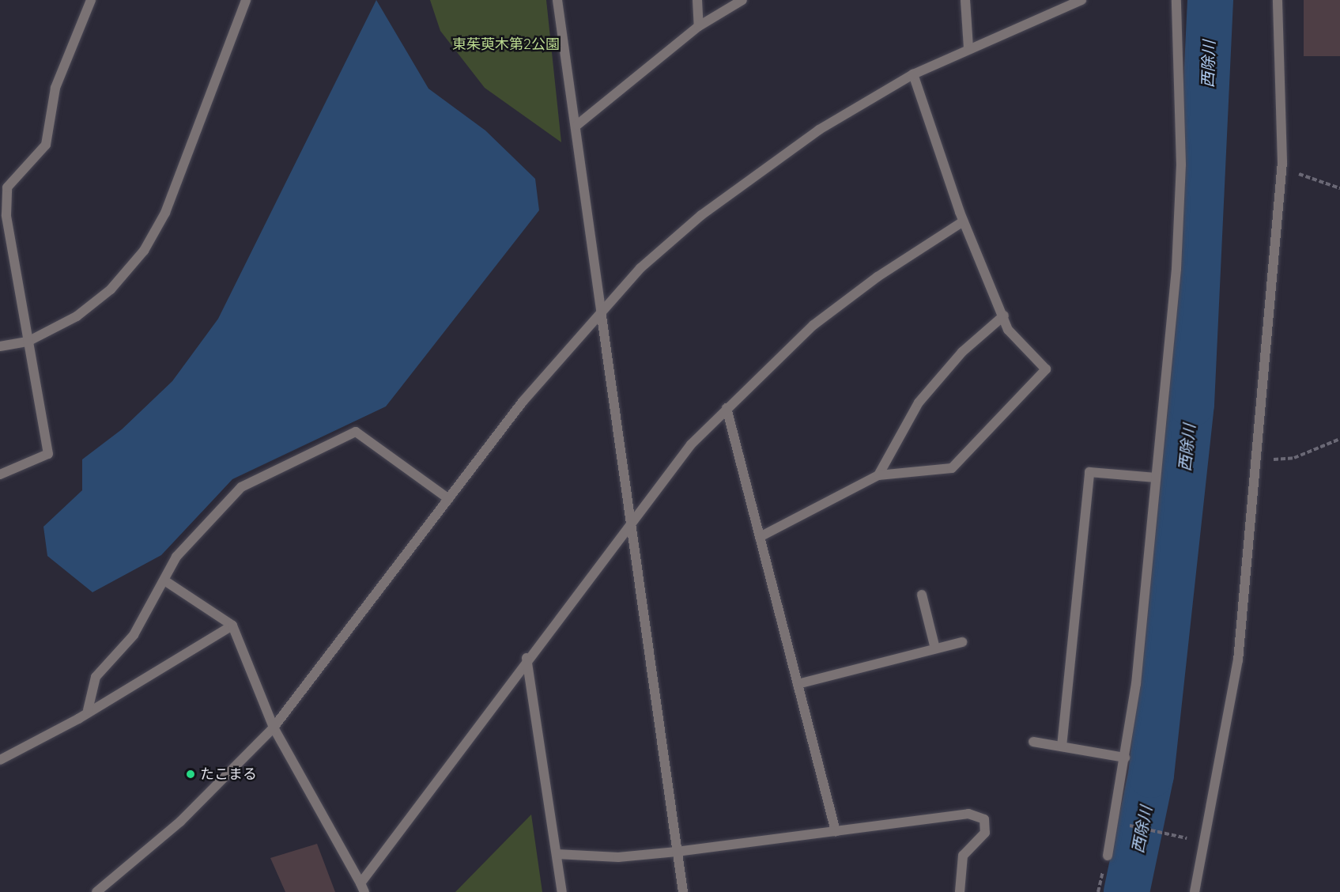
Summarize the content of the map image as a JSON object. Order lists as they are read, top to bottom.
{
  "water": ["西除川"],
  "parks": ["東茱萸木第2公園"],
  "places": ["たこまる"]
}
